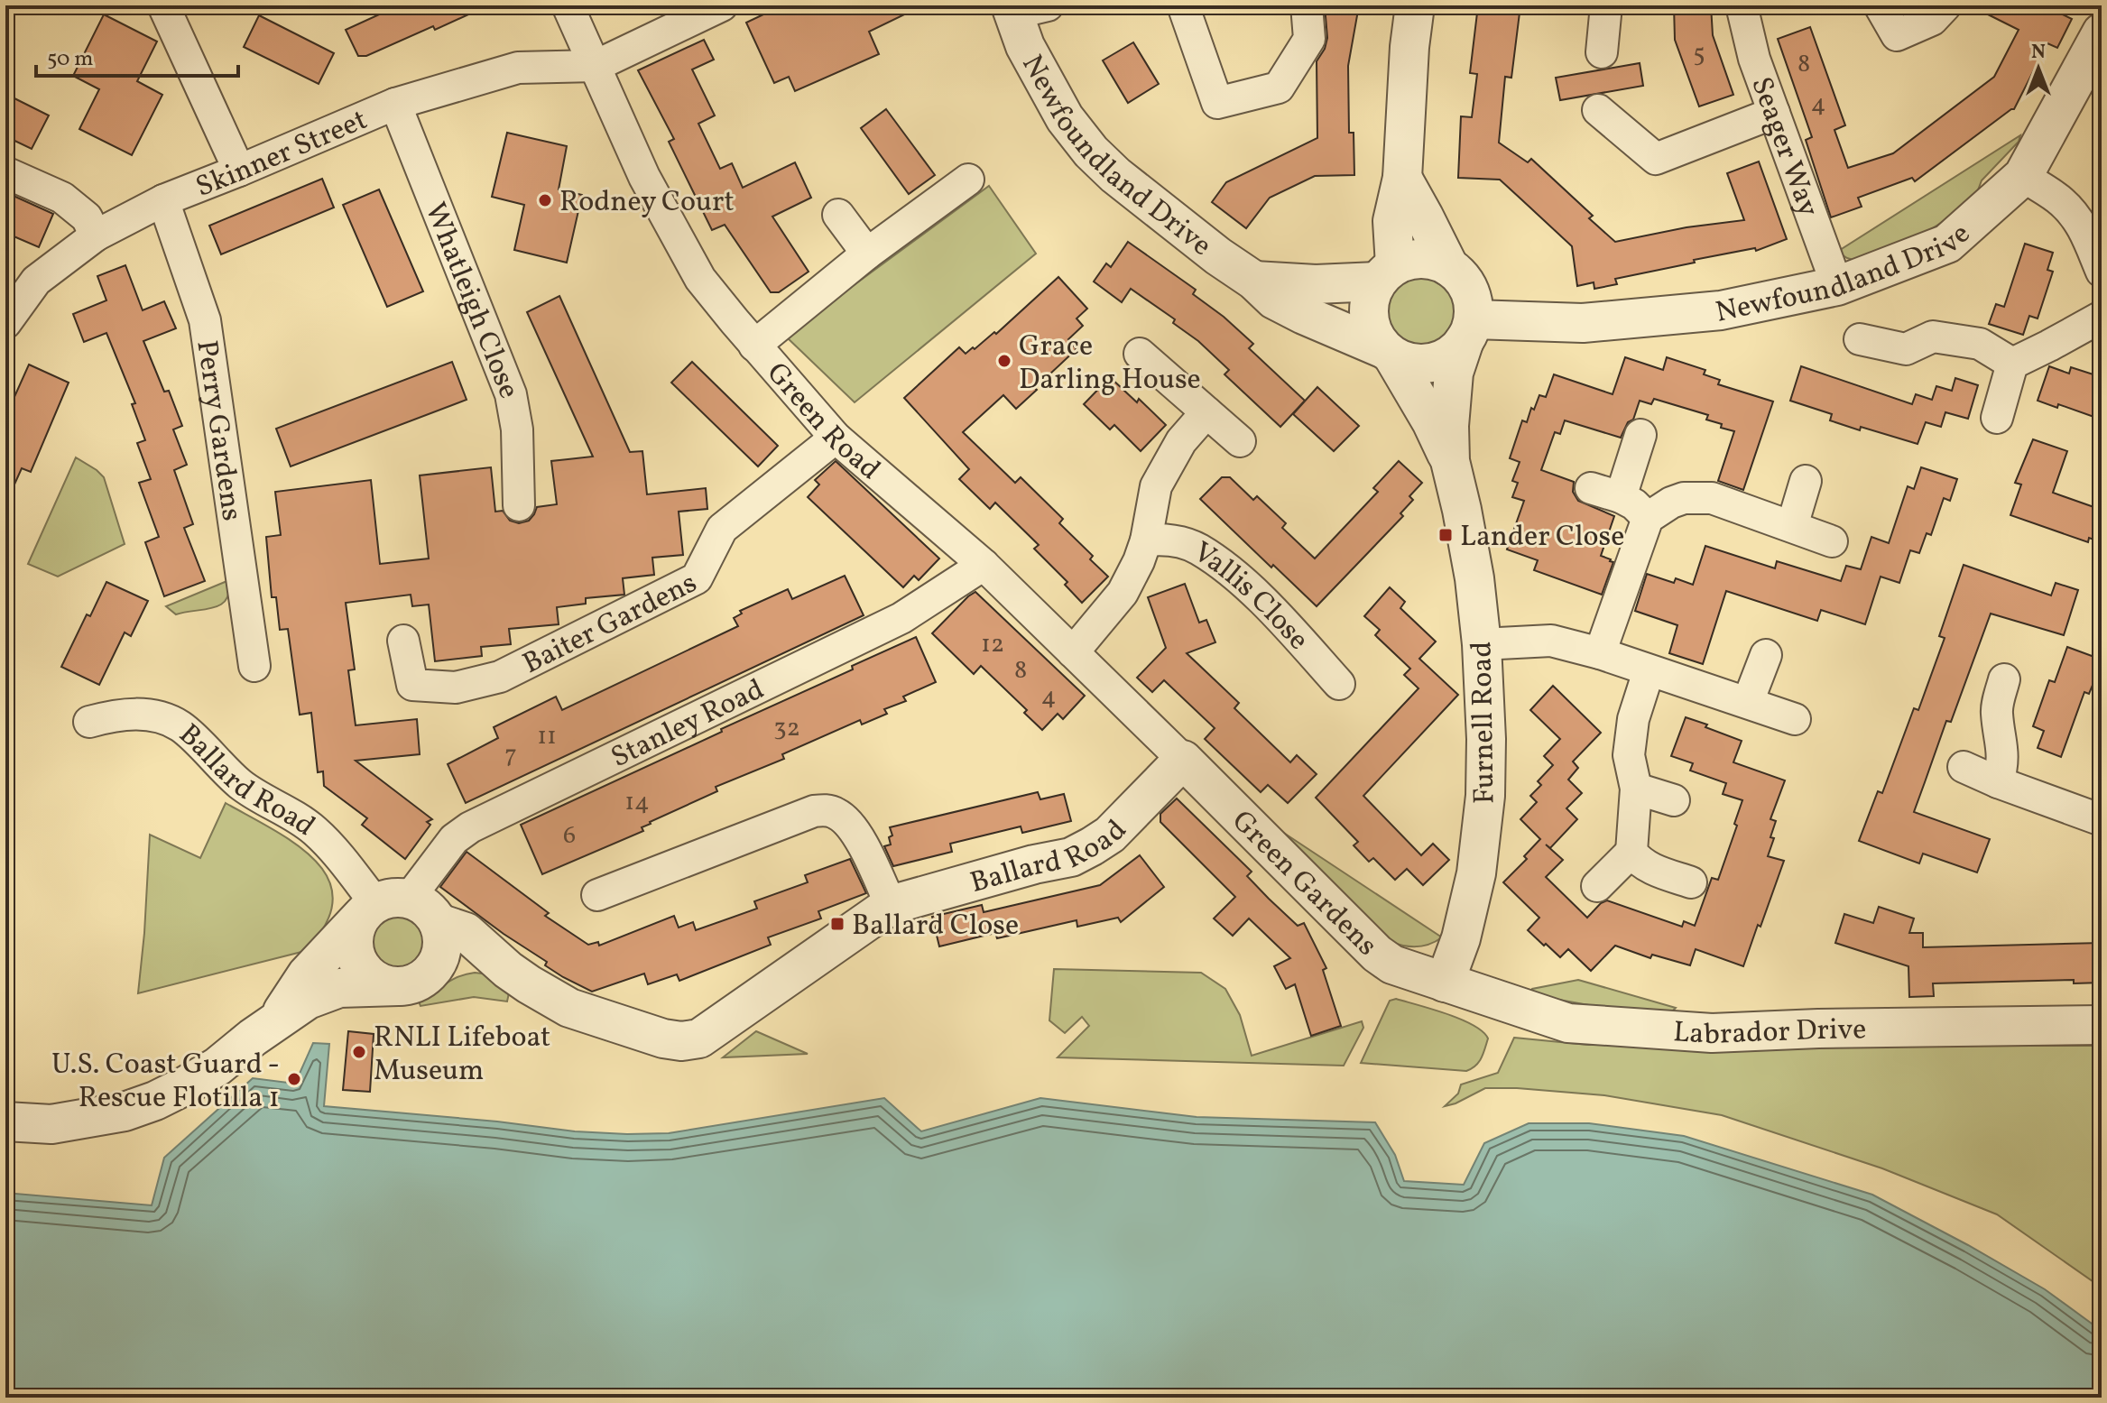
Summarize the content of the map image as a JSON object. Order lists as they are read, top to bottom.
{
  "streets": {
    "street": [
      "Seager Way",
      "Newfoundland Drive",
      "Skinner Street",
      "Whatleigh Close",
      "Green Road",
      "Perry Gardens",
      "Vallis Close",
      "Baiter Gardens",
      "Stanley Road",
      "Furnell Road",
      "Ballard Road",
      "Green Gardens",
      "Labrador Drive"
    ]
  },
  "crossings": [
    ["Seager Way", "Newfoundland Drive"],
    ["Newfoundland Drive", "Furnell Road"],
    ["Skinner Street", "Whatleigh Close"],
    ["Skinner Street", "Green Road"],
    ["Skinner Street", "Perry Gardens"],
    ["Green Road", "Vallis Close"],
    ["Green Road", "Baiter Gardens"],
    ["Green Road", "Stanley Road"],
    ["Green Road", "Ballard Road"],
    ["Green Road", "Green Gardens"],
    ["Stanley Road", "Ballard Road"],
    ["Furnell Road", "Green Gardens"],
    ["Furnell Road", "Labrador Drive"],
    ["Ballard Road", "Green Gardens"],
    ["Green Gardens", "Labrador Drive"]
  ],
  "places": {
    "other": [
      "Rodney Court",
      "Grace Darling House",
      "RNLI Lifeboat Museum",
      "U.S. Coast Guard - Rescue Flotilla 1"
    ],
    "transit": ["Lander Close", "Ballard Close"]
  },
  "house_numbers": [
    "5",
    "8",
    "4",
    "12",
    "8",
    "4",
    "32",
    "11",
    "7",
    "14",
    "6"
  ],
  "scale_bar": "50 m",
  "north": "top"
}
